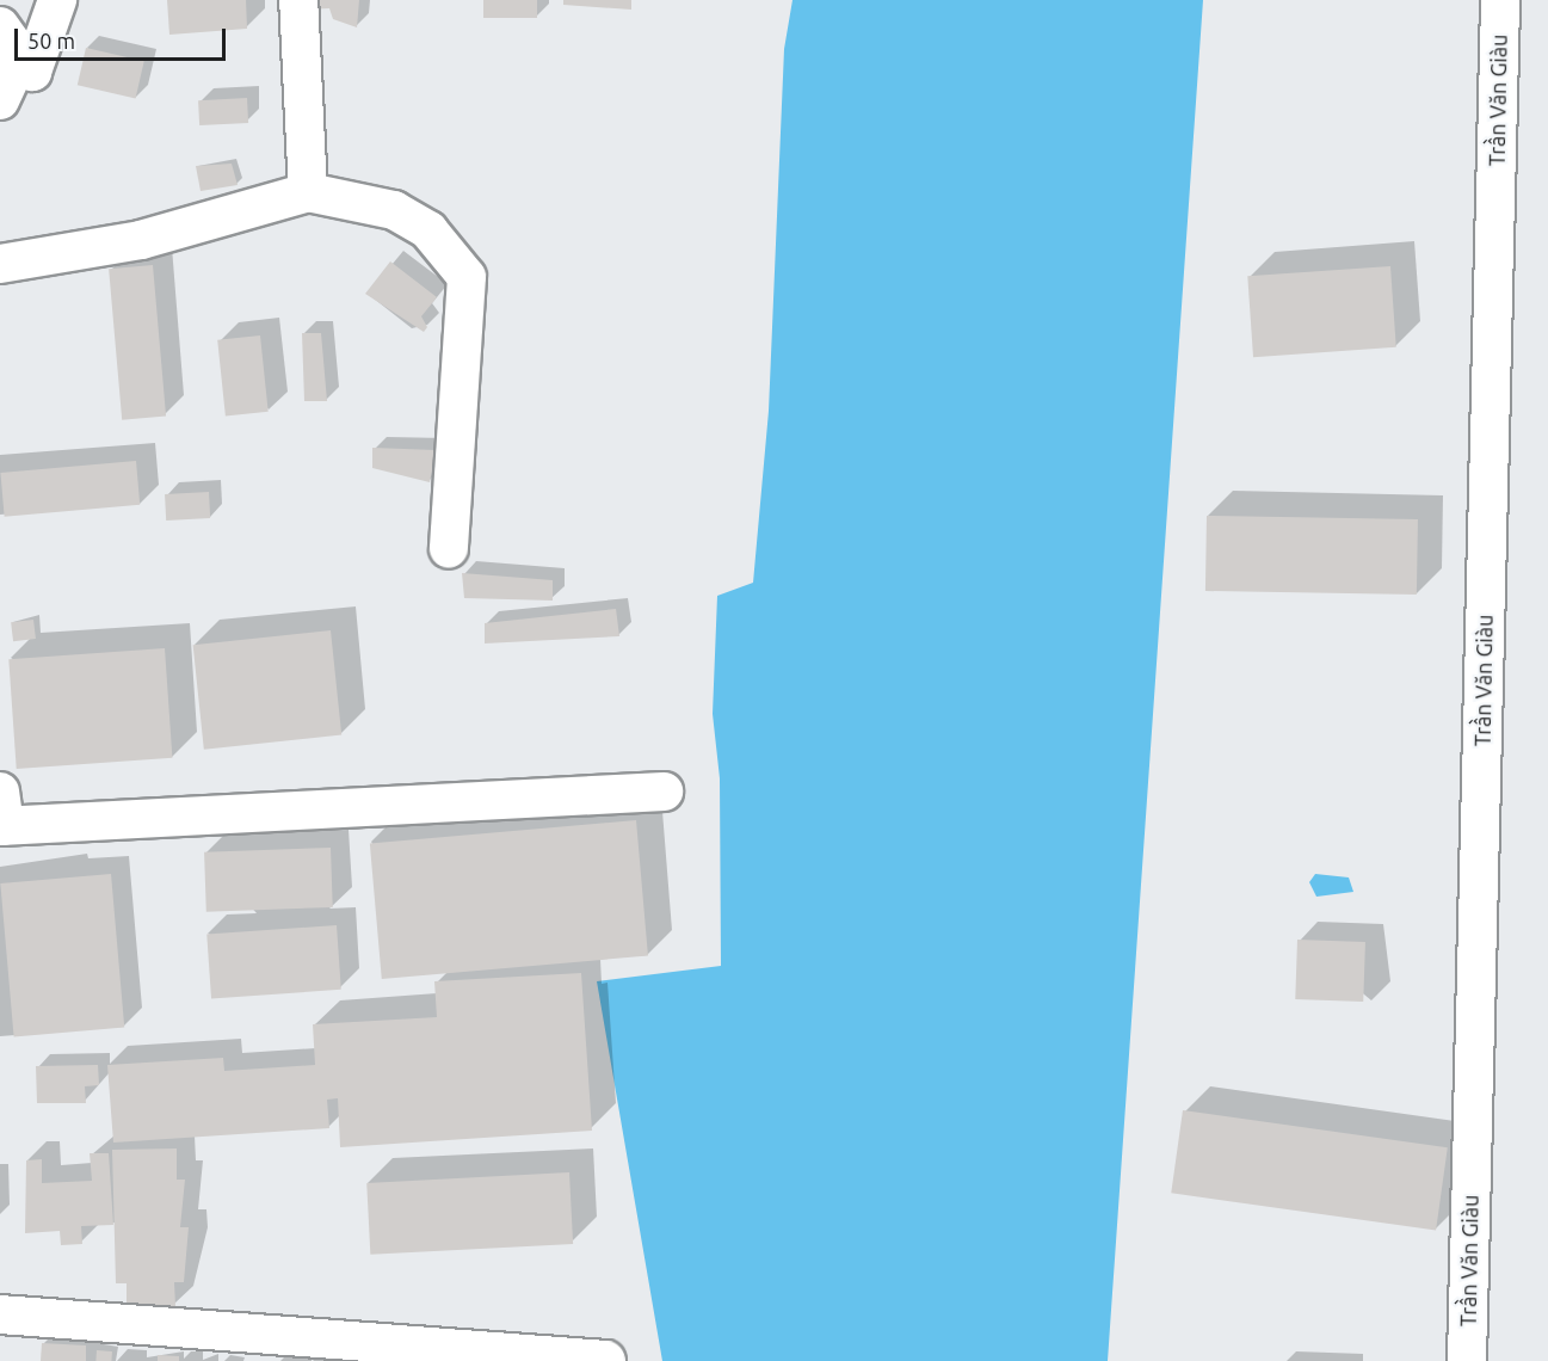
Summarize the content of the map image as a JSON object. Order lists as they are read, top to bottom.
{
  "streets": {
    "street": ["Trần Văn Giàu"]
  },
  "scale_bar": "50 m"
}
